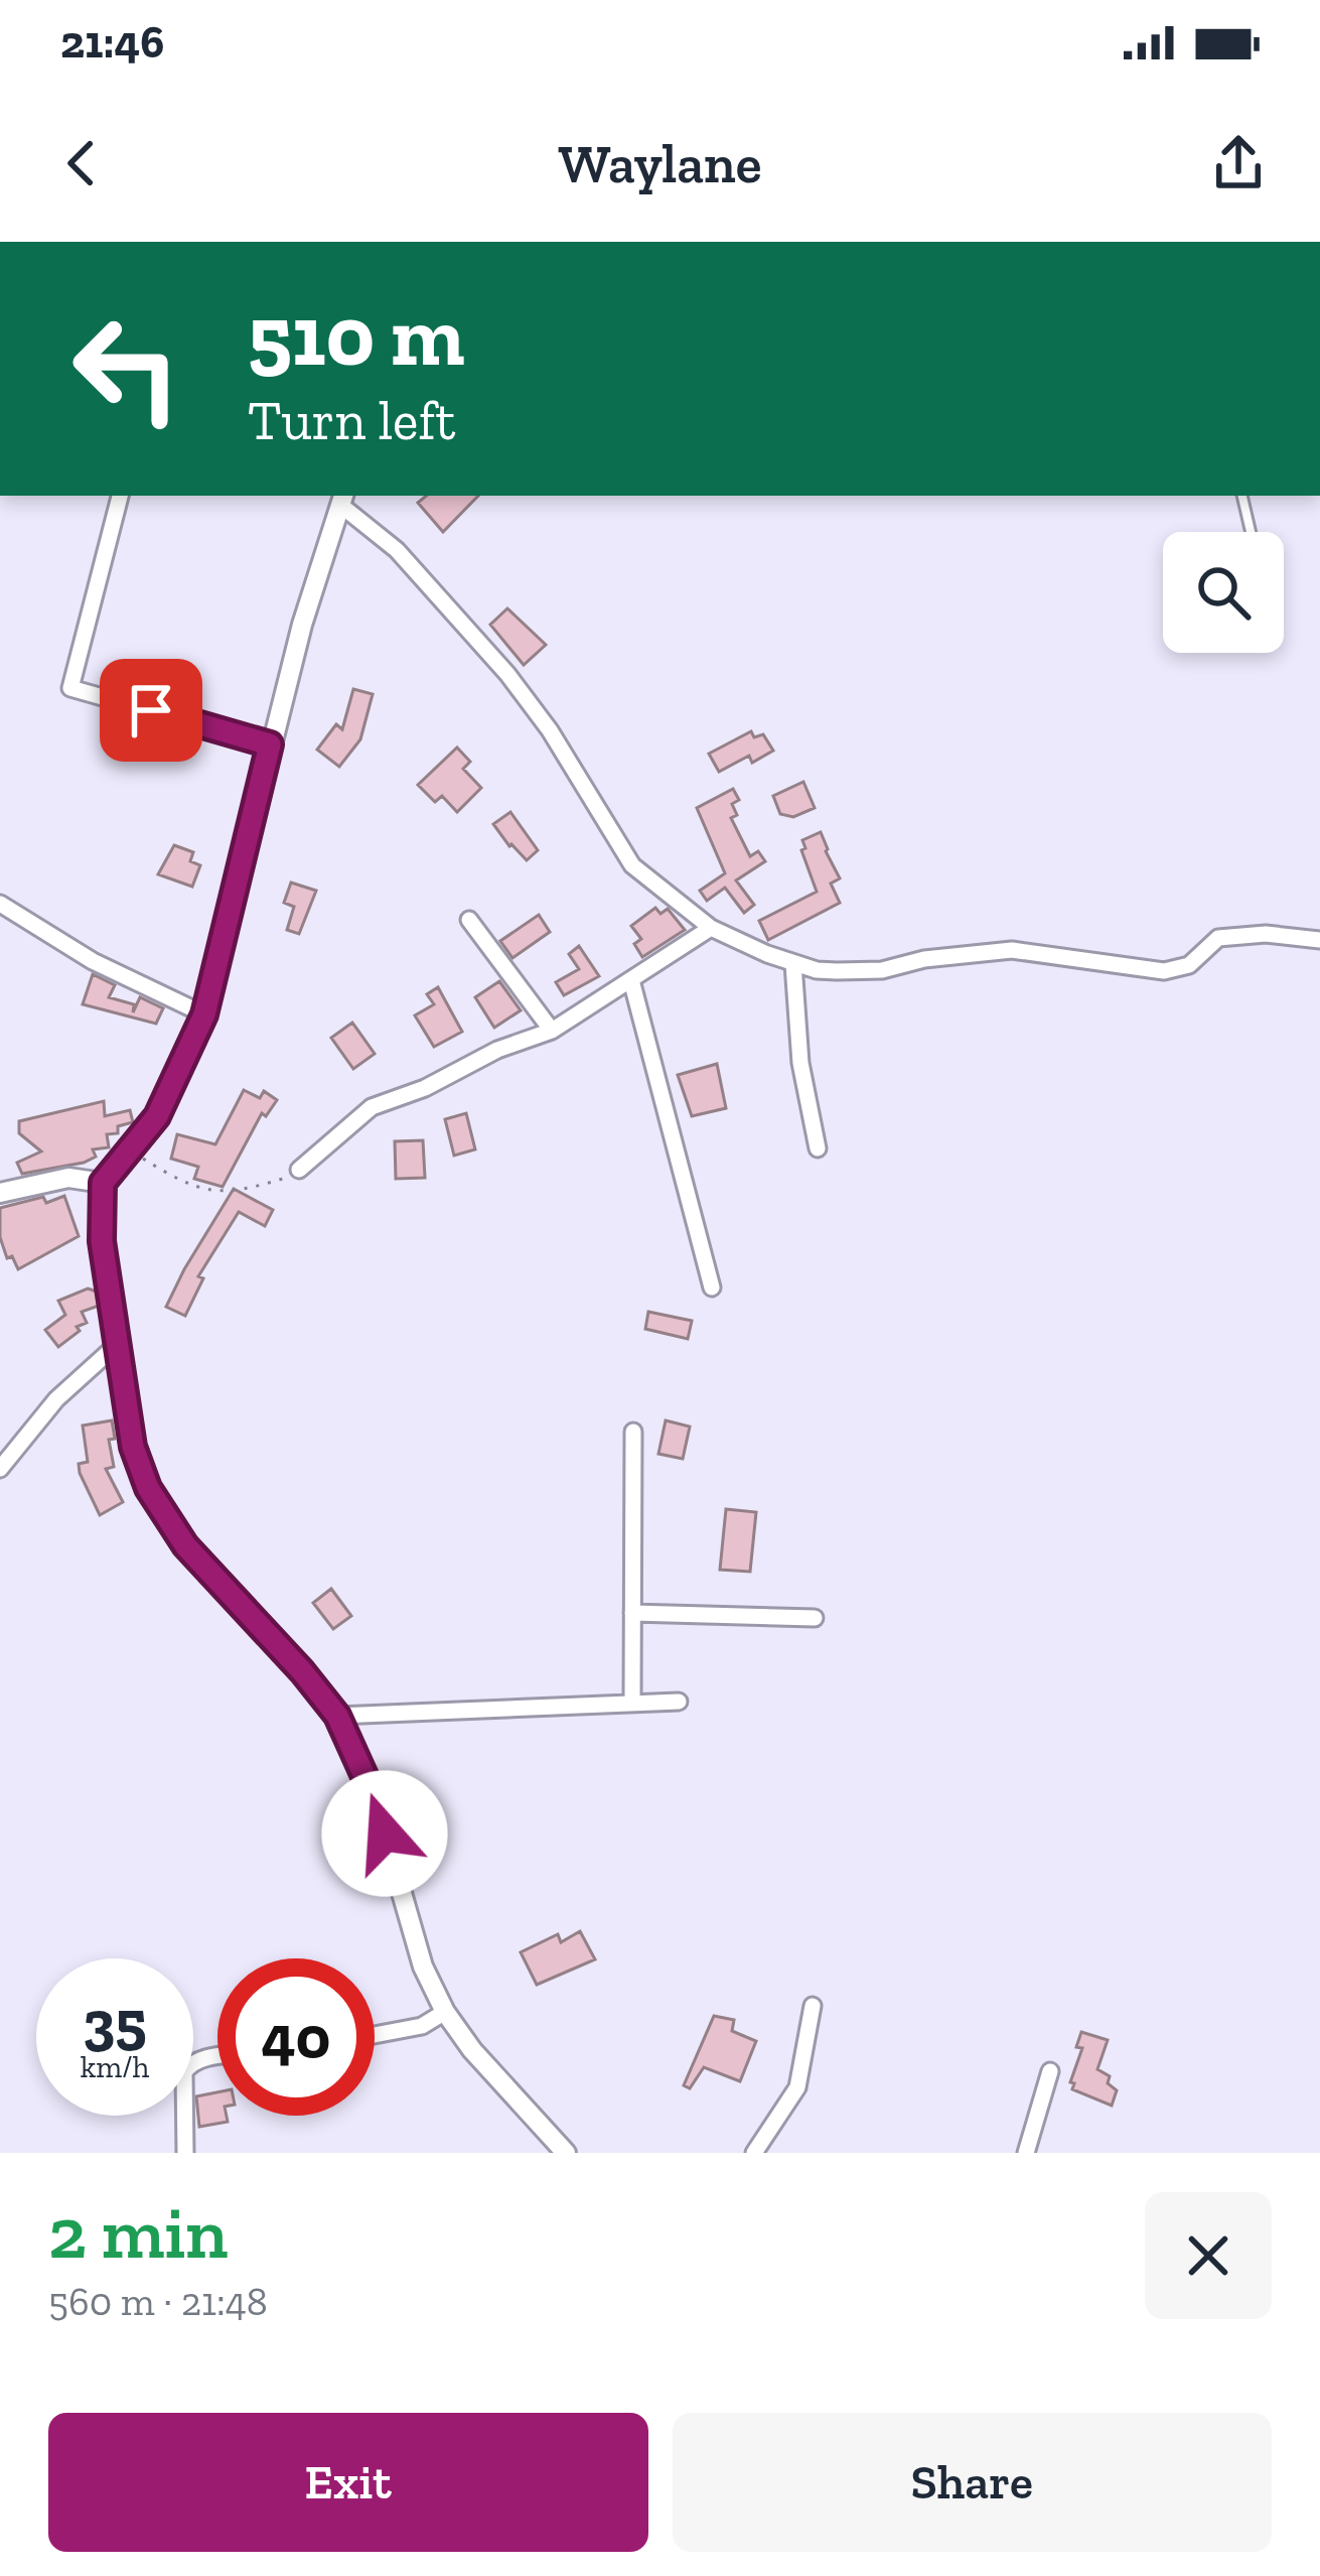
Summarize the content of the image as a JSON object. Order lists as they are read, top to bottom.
{
  "page": {
    "status": "21:46",
    "header": "Waylane",
    "turn": ["510 m", "Turn left"],
    "speed": "35 km/h",
    "limit": "40",
    "heading": ["2 min", "560 m · 21:48"],
    "buttons": ["Exit", "Share"]
  }
}
